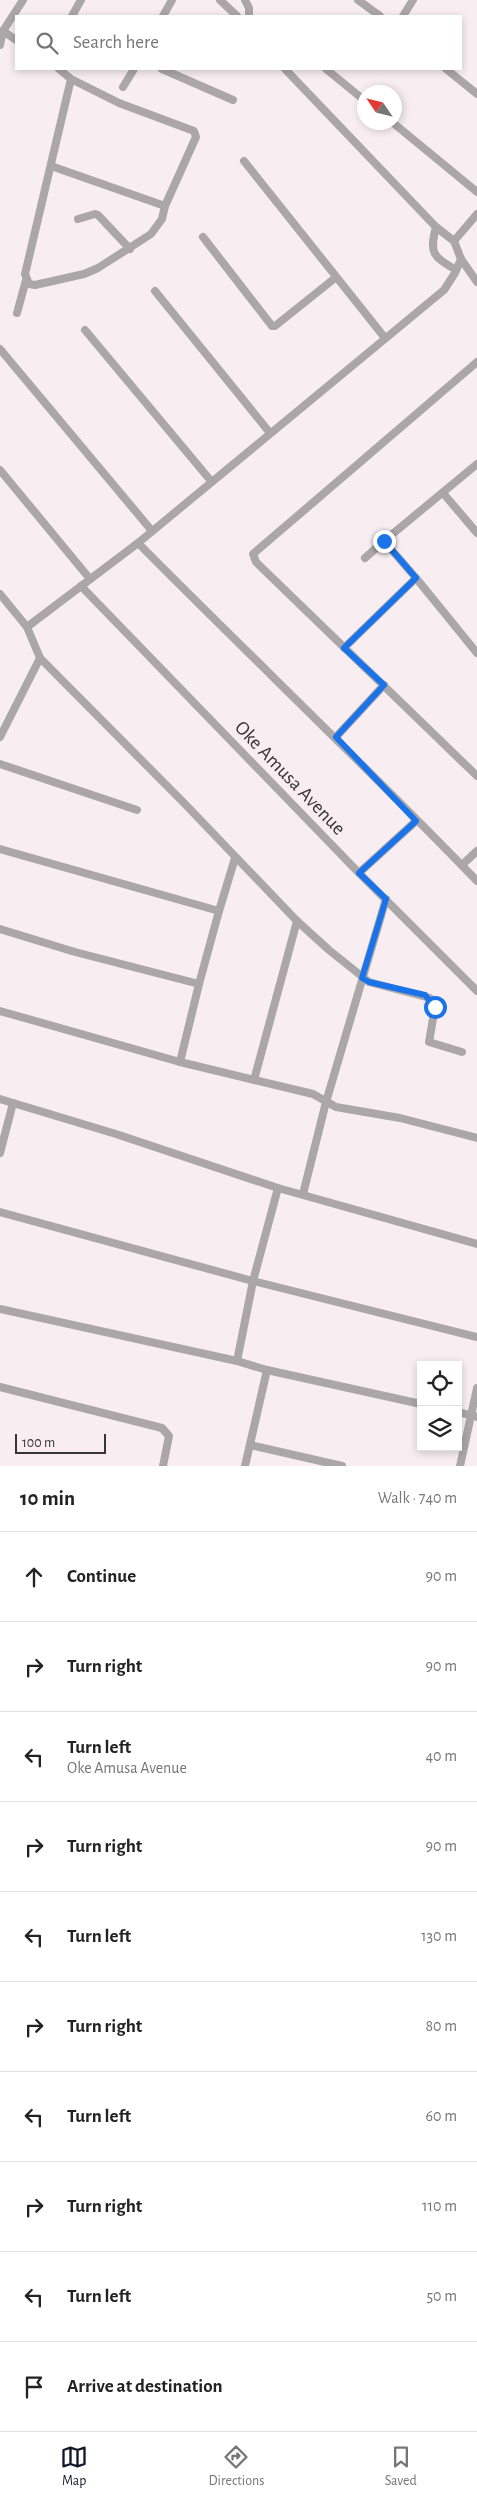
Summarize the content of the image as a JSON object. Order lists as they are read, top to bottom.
{
  "streets": {
    "street": ["Oke Amusa Avenue"]
  },
  "scale_bar": "100 m",
  "north": "top left",
  "page": {
    "search": "Search here",
    "scale": "100 m",
    "heading": ["10 min", "Walk · 740 m"],
    "list": [
      ["Continue", "90 m"],
      ["Turn right", "90 m"],
      ["Turn left", "Oke Amusa Avenue", "40 m"],
      ["Turn right", "90 m"],
      ["Turn left", "130 m"],
      ["Turn right", "80 m"],
      ["Turn left", "60 m"],
      ["Turn right", "110 m"],
      ["Turn left", "50 m"],
      "Arrive at destination"
    ],
    "nav": ["Map", "Directions", "Saved"]
  }
}
